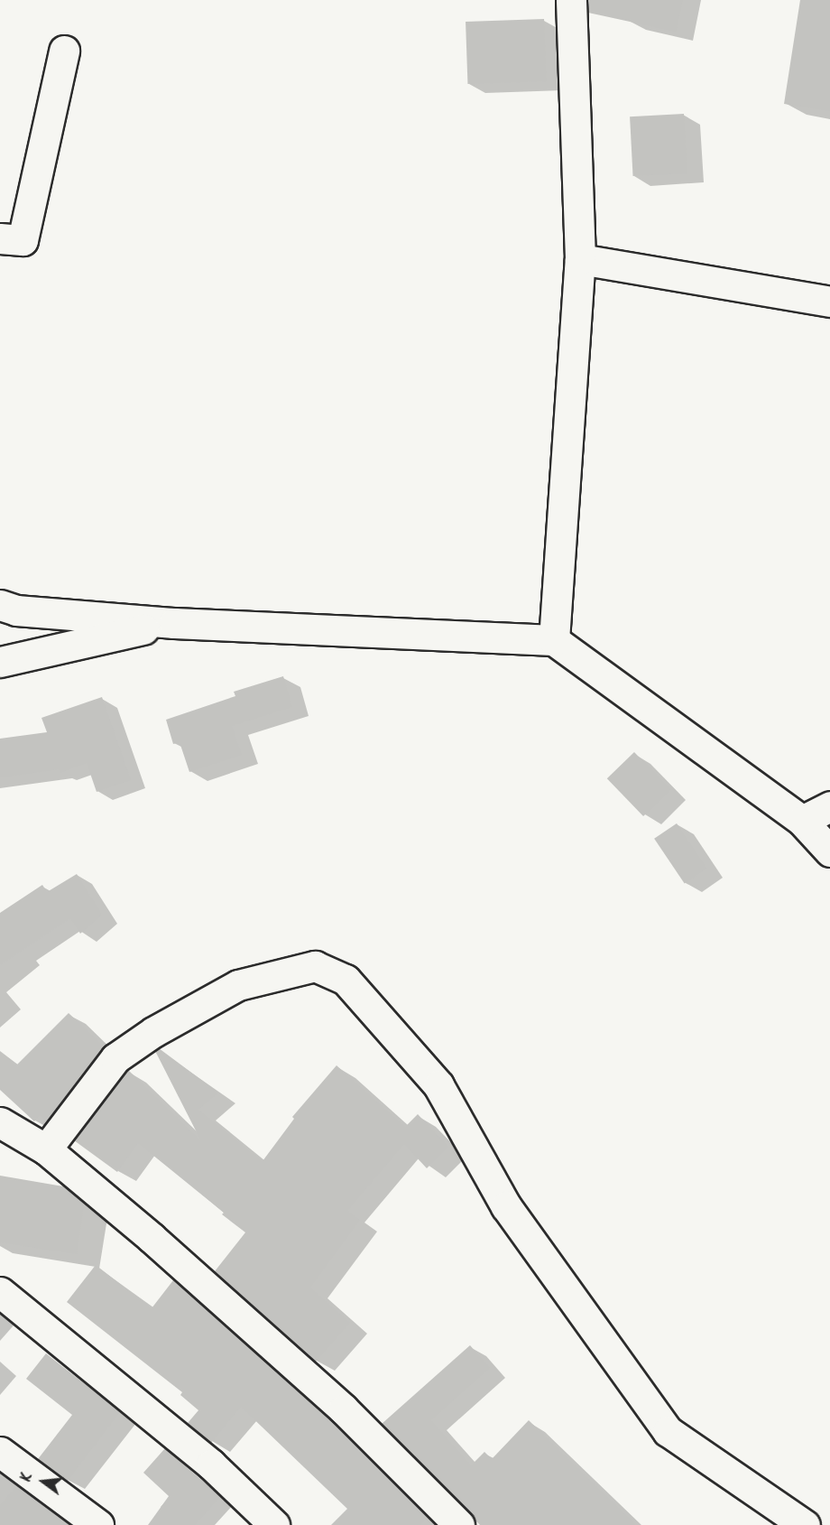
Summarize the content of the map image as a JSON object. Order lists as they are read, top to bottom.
{
  "north": "left"
}
